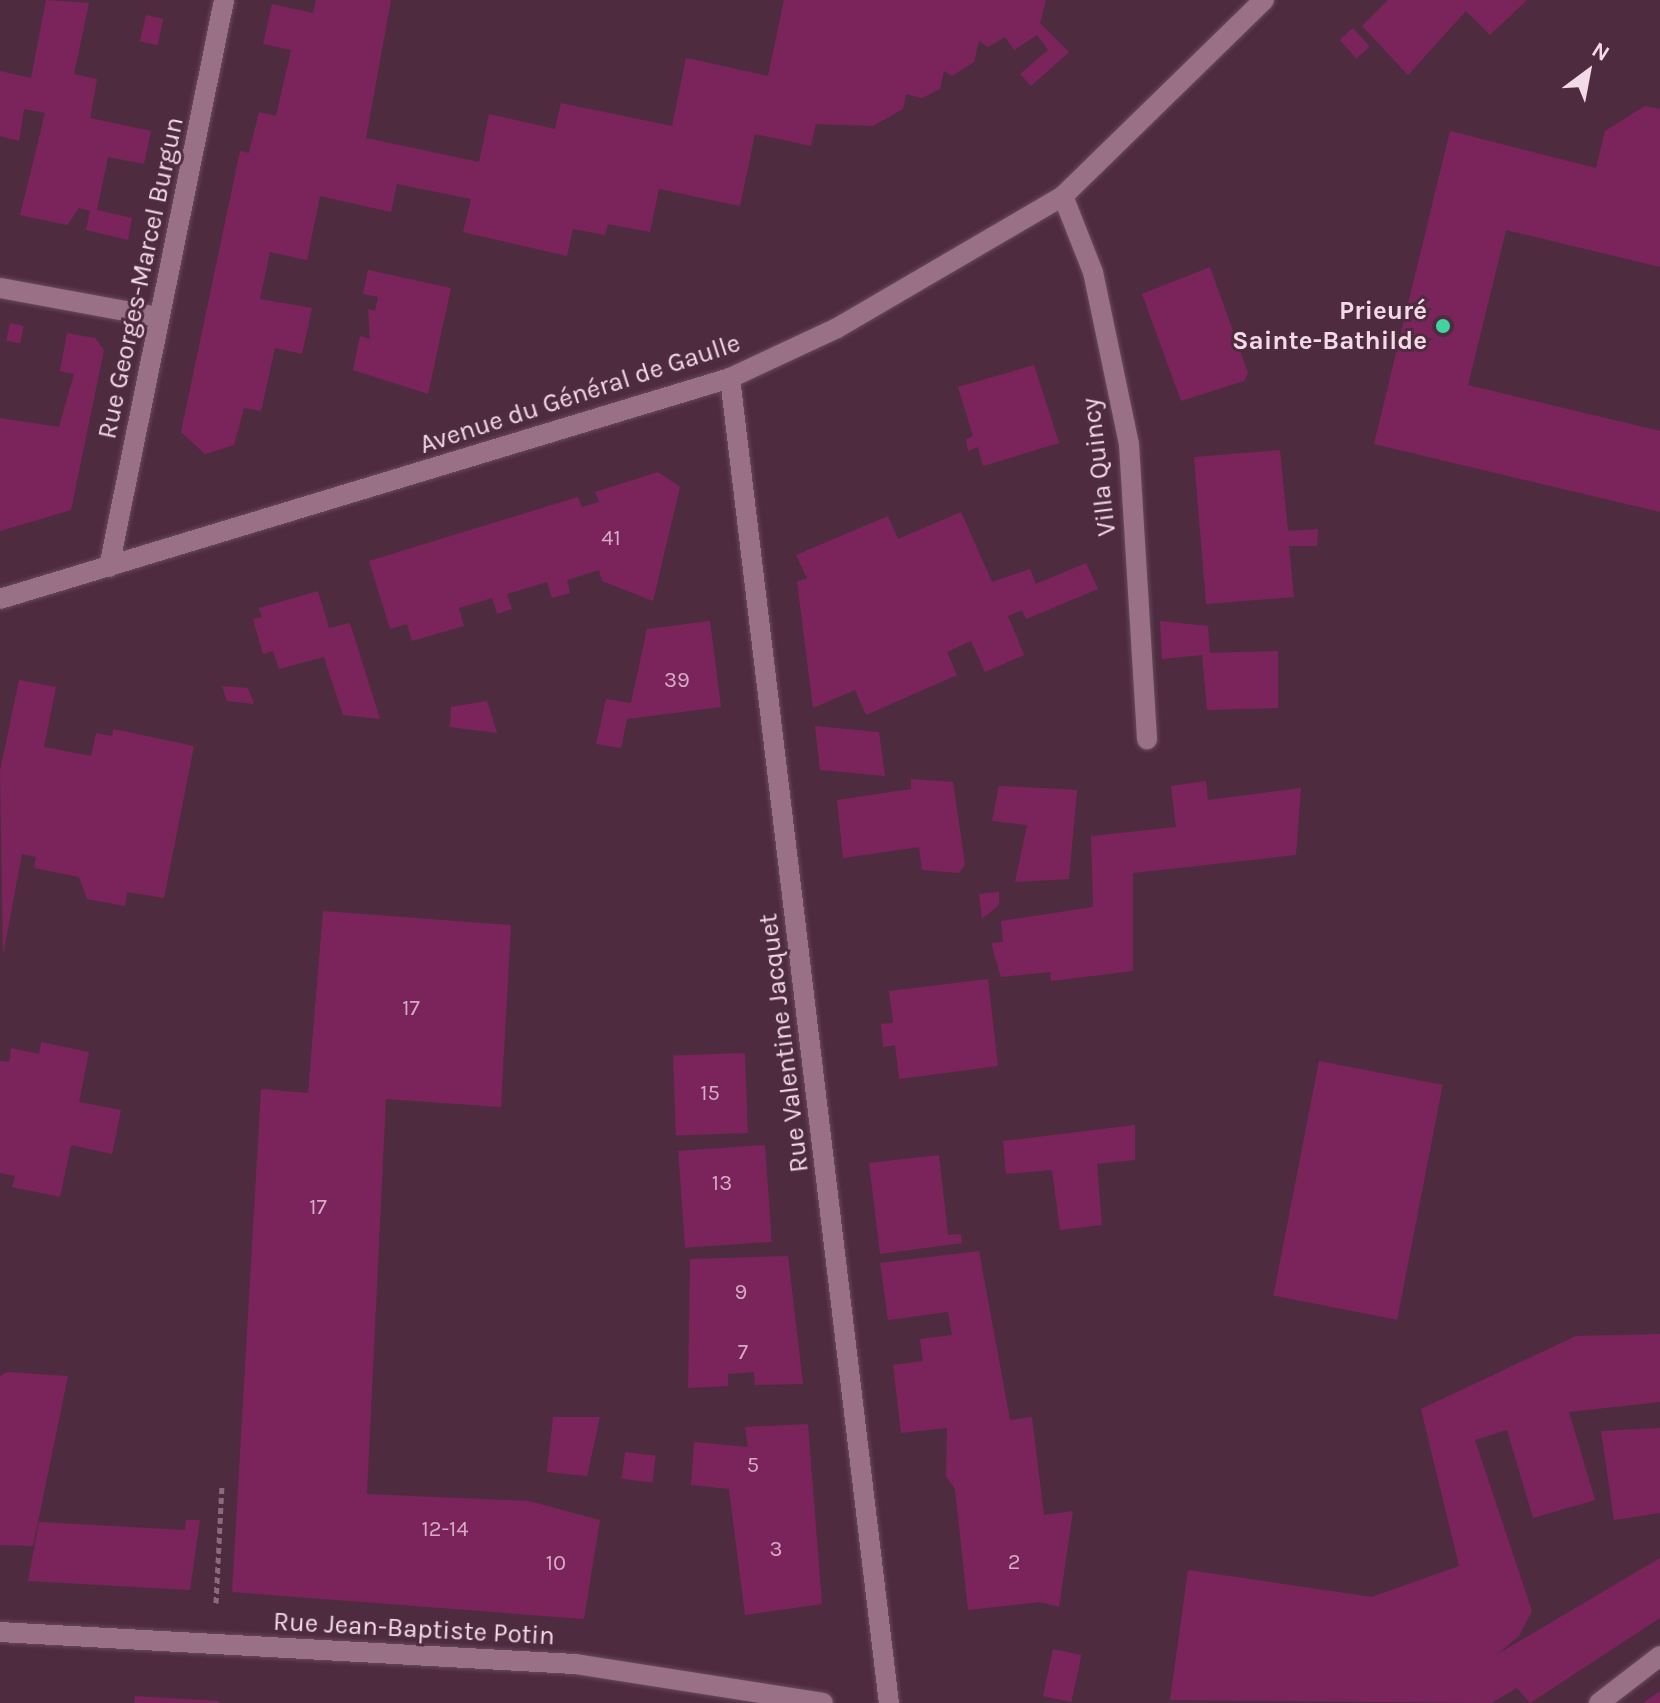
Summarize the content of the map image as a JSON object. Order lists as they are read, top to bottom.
{
  "streets": {
    "street": [
      "Rue Georges-Marcel Burgun",
      "Avenue du Général de Gaulle",
      "Villa Quincy",
      "Rue Valentine Jacquet",
      "Rue Jean-Baptiste Potin"
    ]
  },
  "crossings": [
    ["Rue Georges-Marcel Burgun", "Avenue du Général de Gaulle"],
    ["Avenue du Général de Gaulle", "Villa Quincy"],
    ["Avenue du Général de Gaulle", "Rue Valentine Jacquet"]
  ],
  "places": ["Prieuré Sainte-Bathilde"],
  "house_numbers": [
    "41",
    "39",
    "17",
    "15",
    "13",
    "17",
    "9",
    "7",
    "5",
    "12-14",
    "3",
    "2",
    "10"
  ],
  "north": "top right"
}
